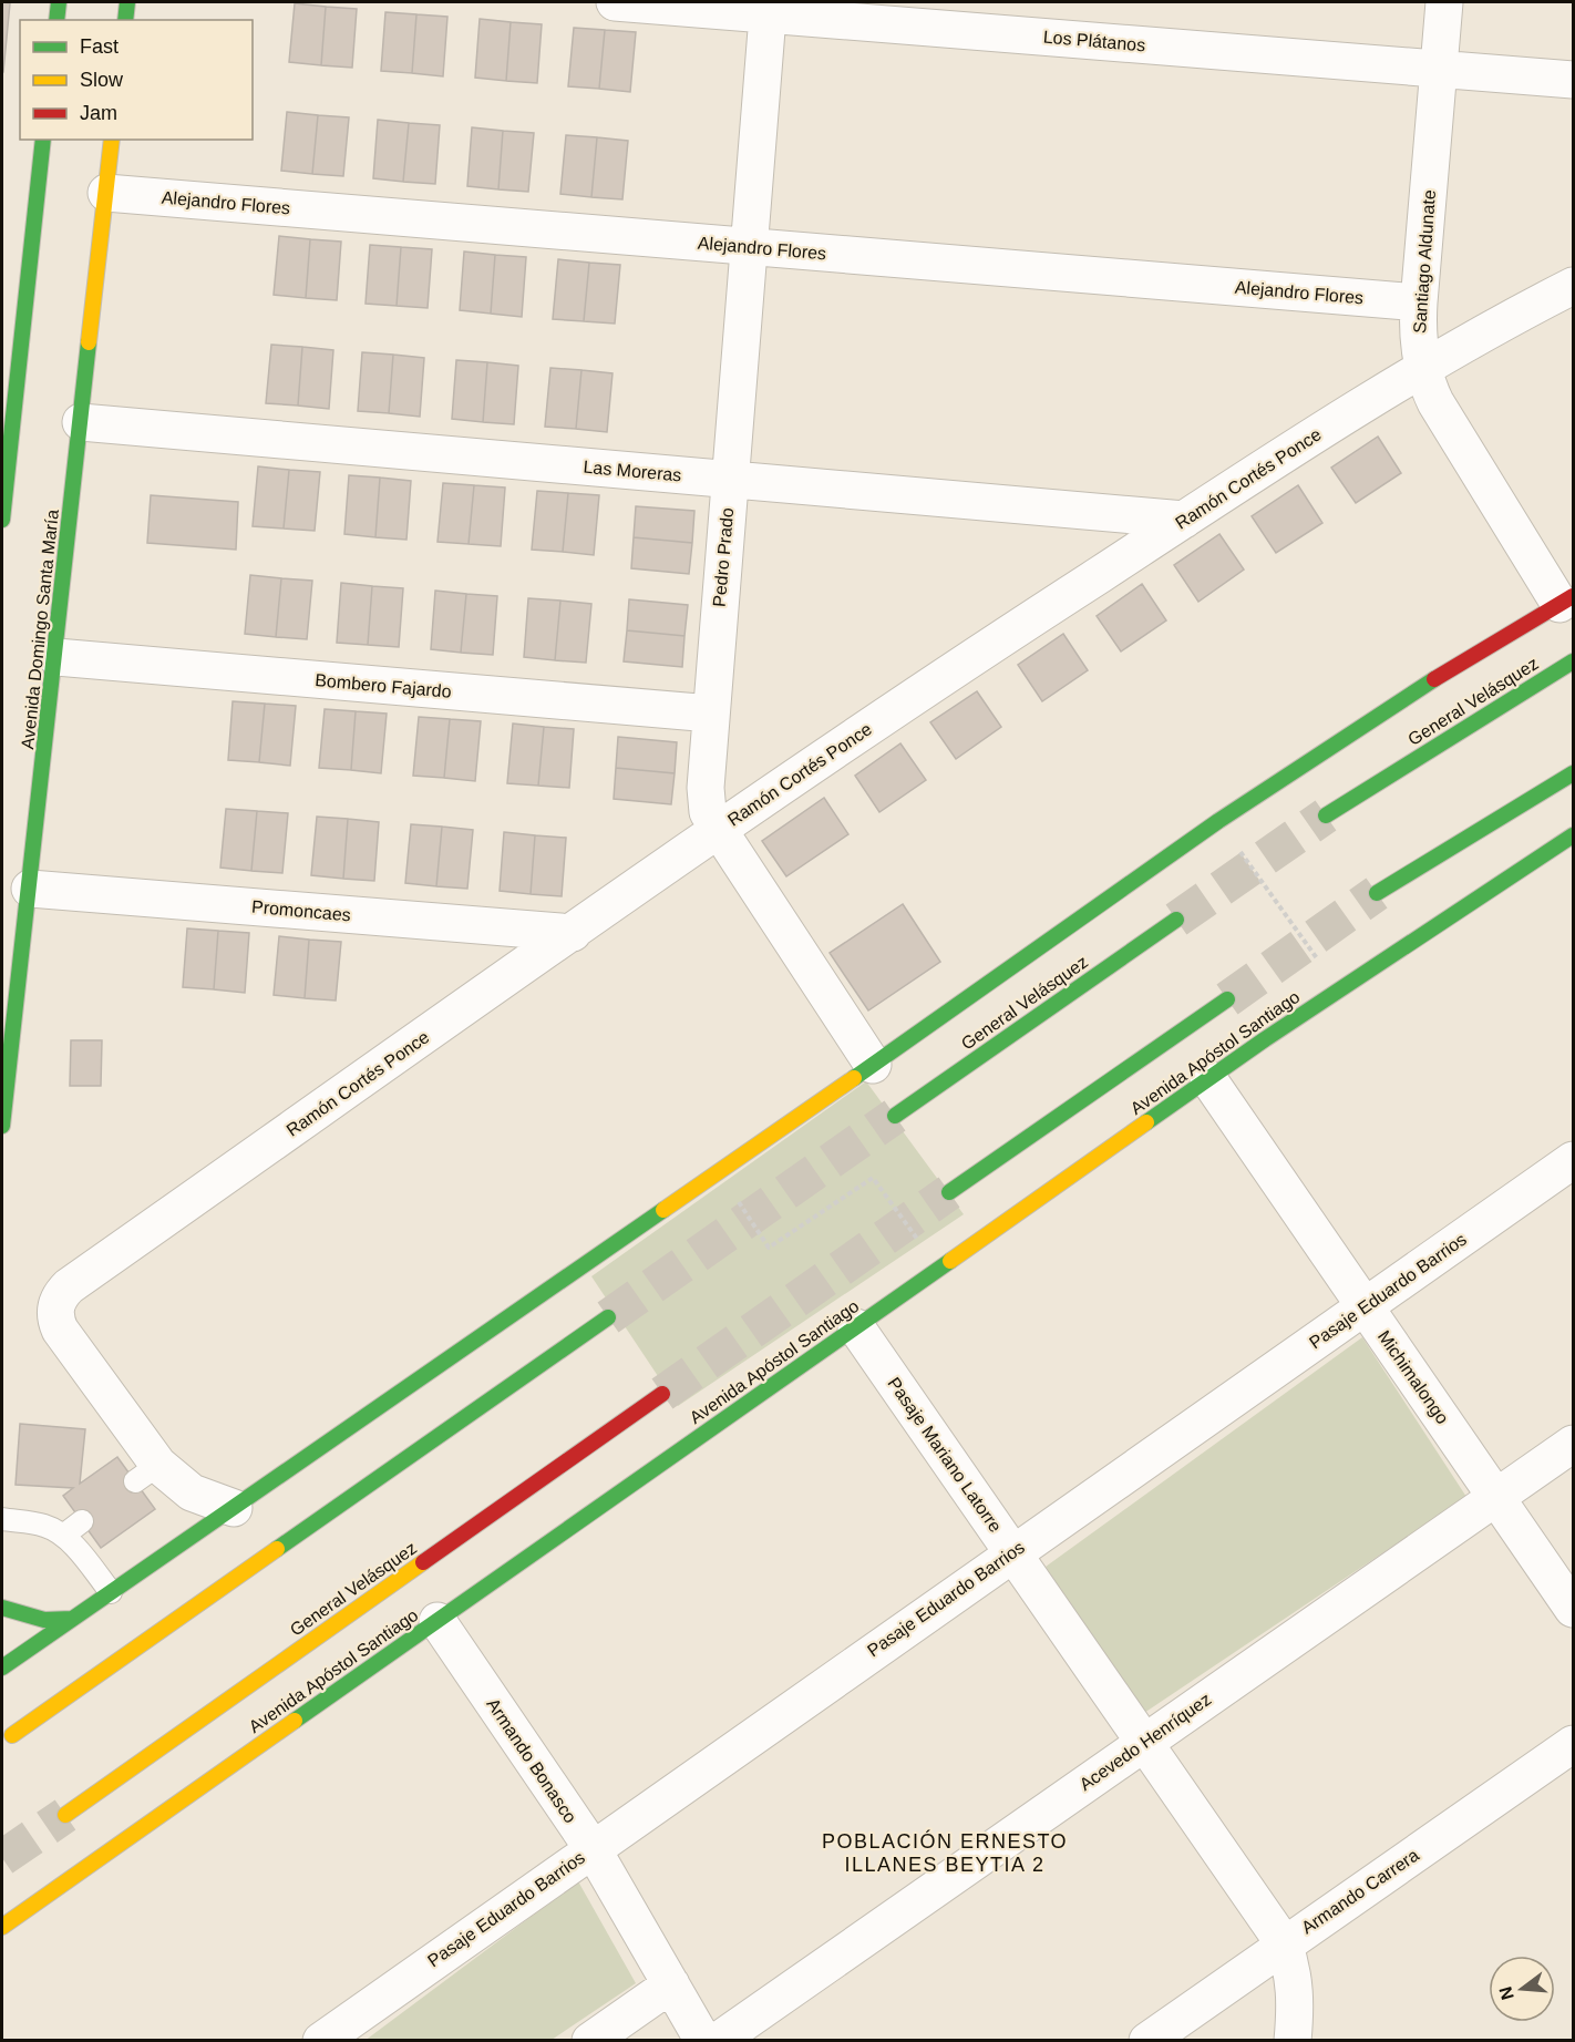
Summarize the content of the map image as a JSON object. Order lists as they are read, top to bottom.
{
  "streets": {
    "main road": ["Avenida Domingo Santa María", "General Velásquez", "Avenida Apóstol Santiago"],
    "street": [
      "Los Plátanos",
      "Alejandro Flores",
      "Santiago Aldunate",
      "Las Moreras",
      "Ramón Cortés Ponce",
      "Pedro Prado",
      "Bombero Fajardo",
      "Promoncaes",
      "Pasaje Eduardo Barrios",
      "Michimalongo",
      "Pasaje Mariano Latorre",
      "Acevedo Henríquez",
      "Armando Bonasco",
      "Armando Carrera"
    ]
  },
  "crossings": [
    ["Los Plátanos", "Santiago Aldunate"],
    ["Los Plátanos", "Pedro Prado"],
    ["Alejandro Flores", "Santiago Aldunate"],
    ["Alejandro Flores", "Pedro Prado"],
    ["Alejandro Flores", "Avenida Domingo Santa María"],
    ["Santiago Aldunate", "Ramón Cortés Ponce"],
    ["Las Moreras", "Ramón Cortés Ponce"],
    ["Las Moreras", "Pedro Prado"],
    ["Las Moreras", "Avenida Domingo Santa María"],
    ["Ramón Cortés Ponce", "Pedro Prado"],
    ["Ramón Cortés Ponce", "Promoncaes"],
    ["Pedro Prado", "Bombero Fajardo"],
    ["Avenida Domingo Santa María", "Bombero Fajardo"],
    ["Avenida Domingo Santa María", "Promoncaes"],
    ["Avenida Apóstol Santiago", "Michimalongo"],
    ["Avenida Apóstol Santiago", "Pasaje Mariano Latorre"],
    ["Avenida Apóstol Santiago", "Armando Bonasco"],
    ["Pasaje Eduardo Barrios", "Michimalongo"],
    ["Pasaje Eduardo Barrios", "Pasaje Mariano Latorre"],
    ["Pasaje Eduardo Barrios", "Armando Bonasco"],
    ["Michimalongo", "Acevedo Henríquez"],
    ["Pasaje Mariano Latorre", "Acevedo Henríquez"],
    ["Pasaje Mariano Latorre", "Armando Carrera"]
  ],
  "districts": ["POBLACIÓN ERNESTO ILLANES BEYTIA 2"],
  "legend": ["Fast", "Slow", "Jam"],
  "north": "left"
}
